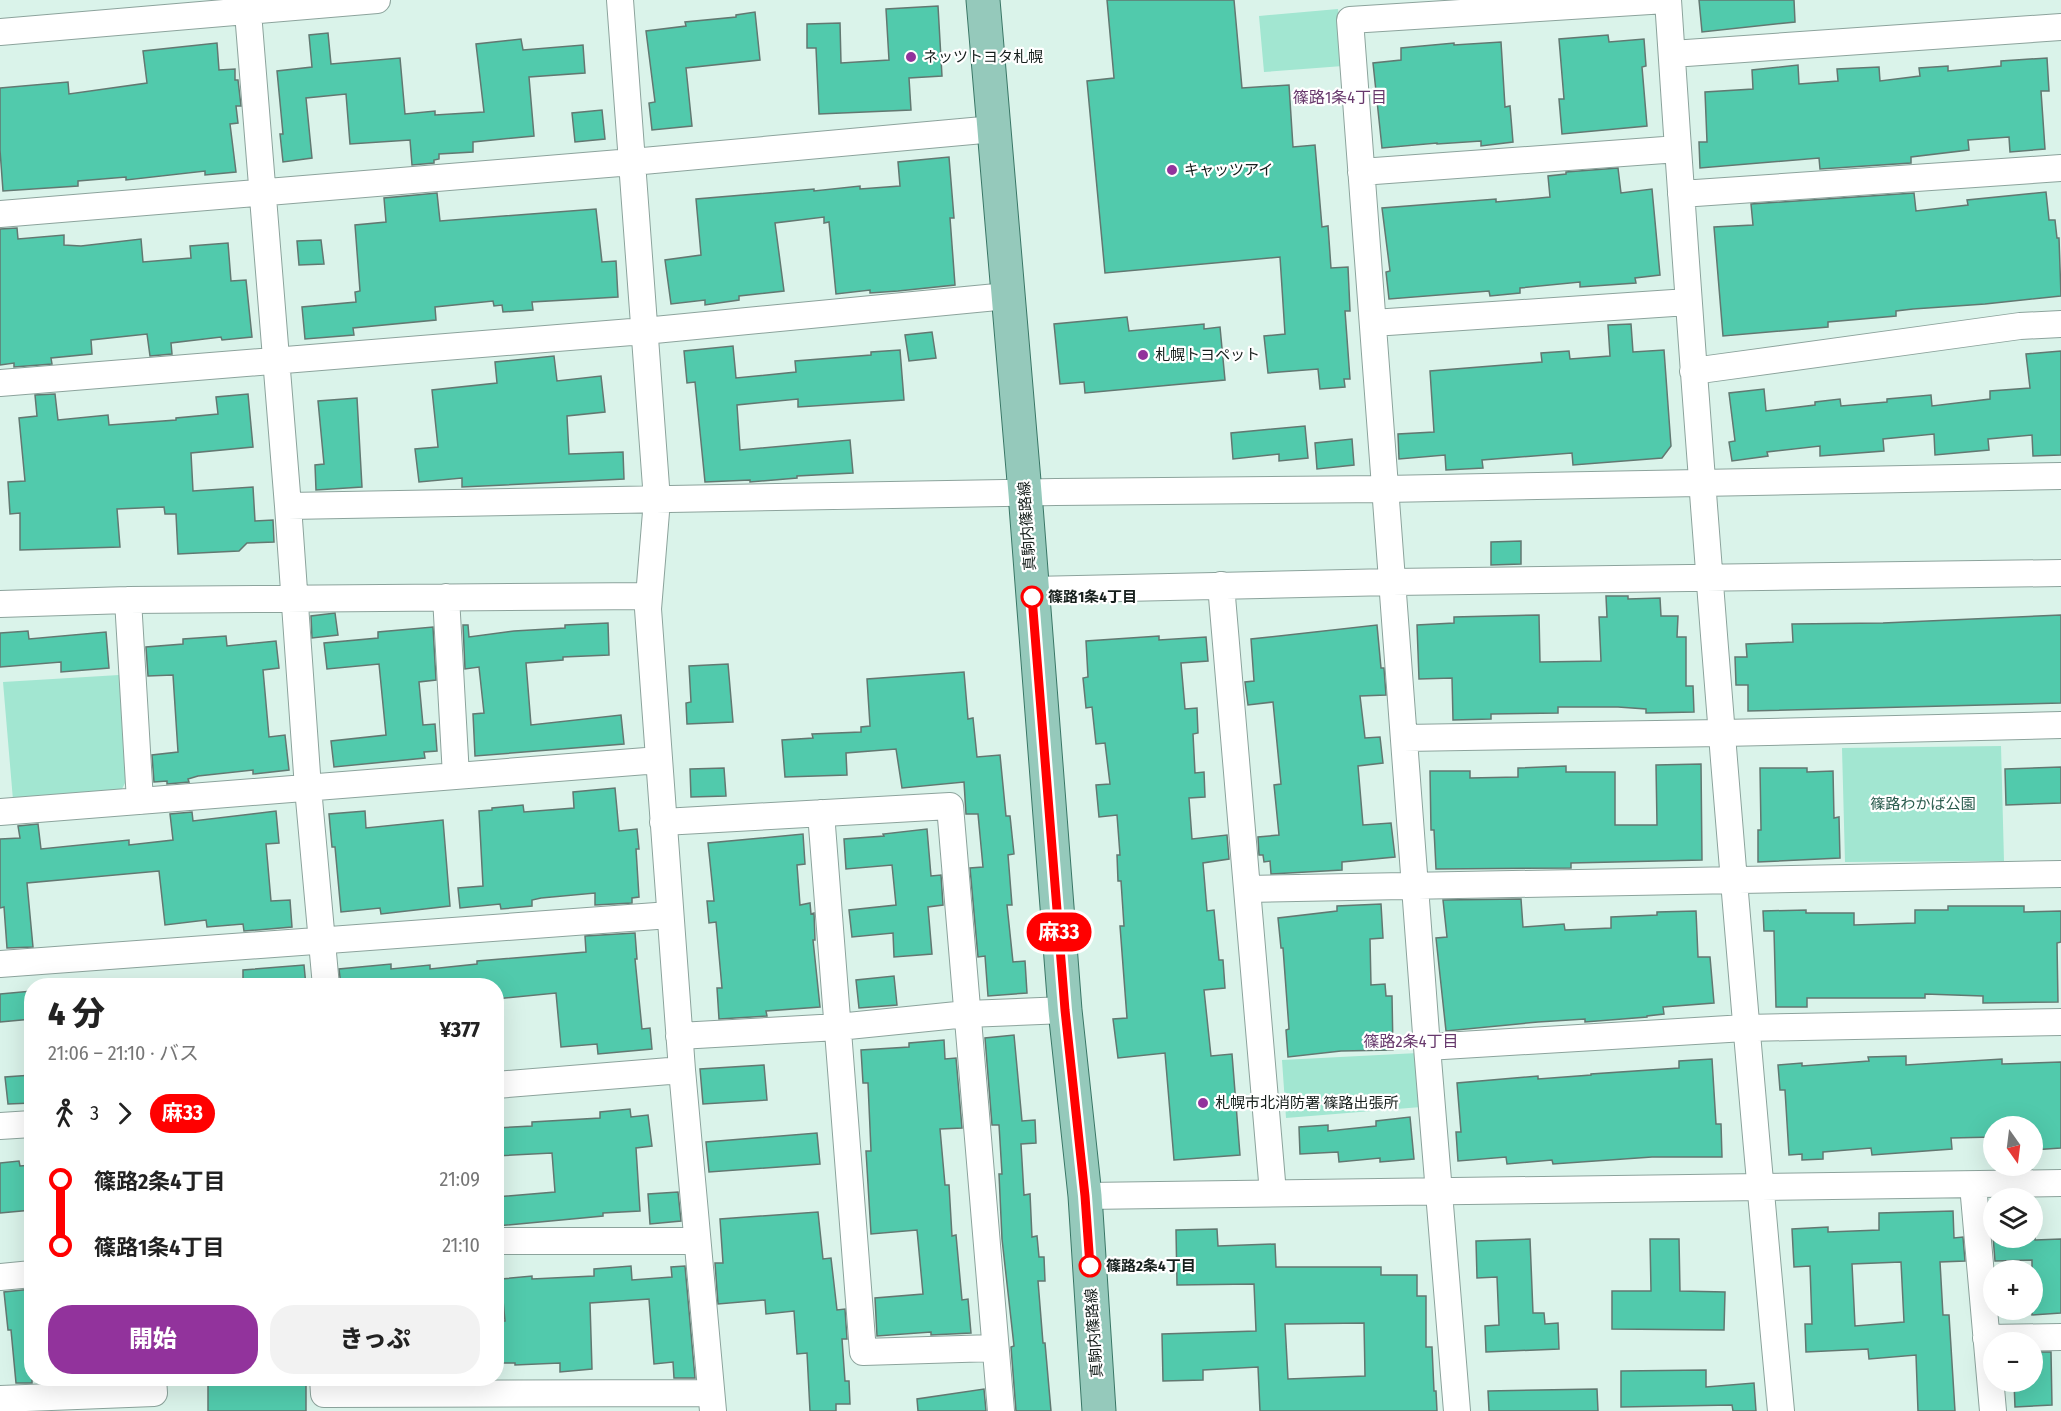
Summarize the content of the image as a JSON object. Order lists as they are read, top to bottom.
{
  "streets": {
    "main road": ["真駒内篠路線"]
  },
  "districts": ["篠路1条4丁目", "篠路2条4丁目"],
  "parks": ["篠路わかば公園"],
  "places": [
    "ネッツトヨタ札幌",
    "キャッツアイ",
    "札幌トヨペット",
    "篠路1条4丁目",
    "札幌市北消防署 篠路出張所",
    "篠路2条4丁目"
  ],
  "lines": ["bus line 麻33"],
  "north": "bottom",
  "page": {
    "on_map": "麻33",
    "heading": ["4 分", "21:06 – 21:10 · バス", "¥377"],
    "legs": ["3", "麻33"],
    "map_buttons": ["+", "−"],
    "list": [
      {
        "name": "篠路2条4丁目",
        "value": "21:09"
      },
      {
        "name": "篠路1条4丁目",
        "value": "21:10"
      }
    ],
    "buttons": ["開始", "きっぷ"]
  }
}
